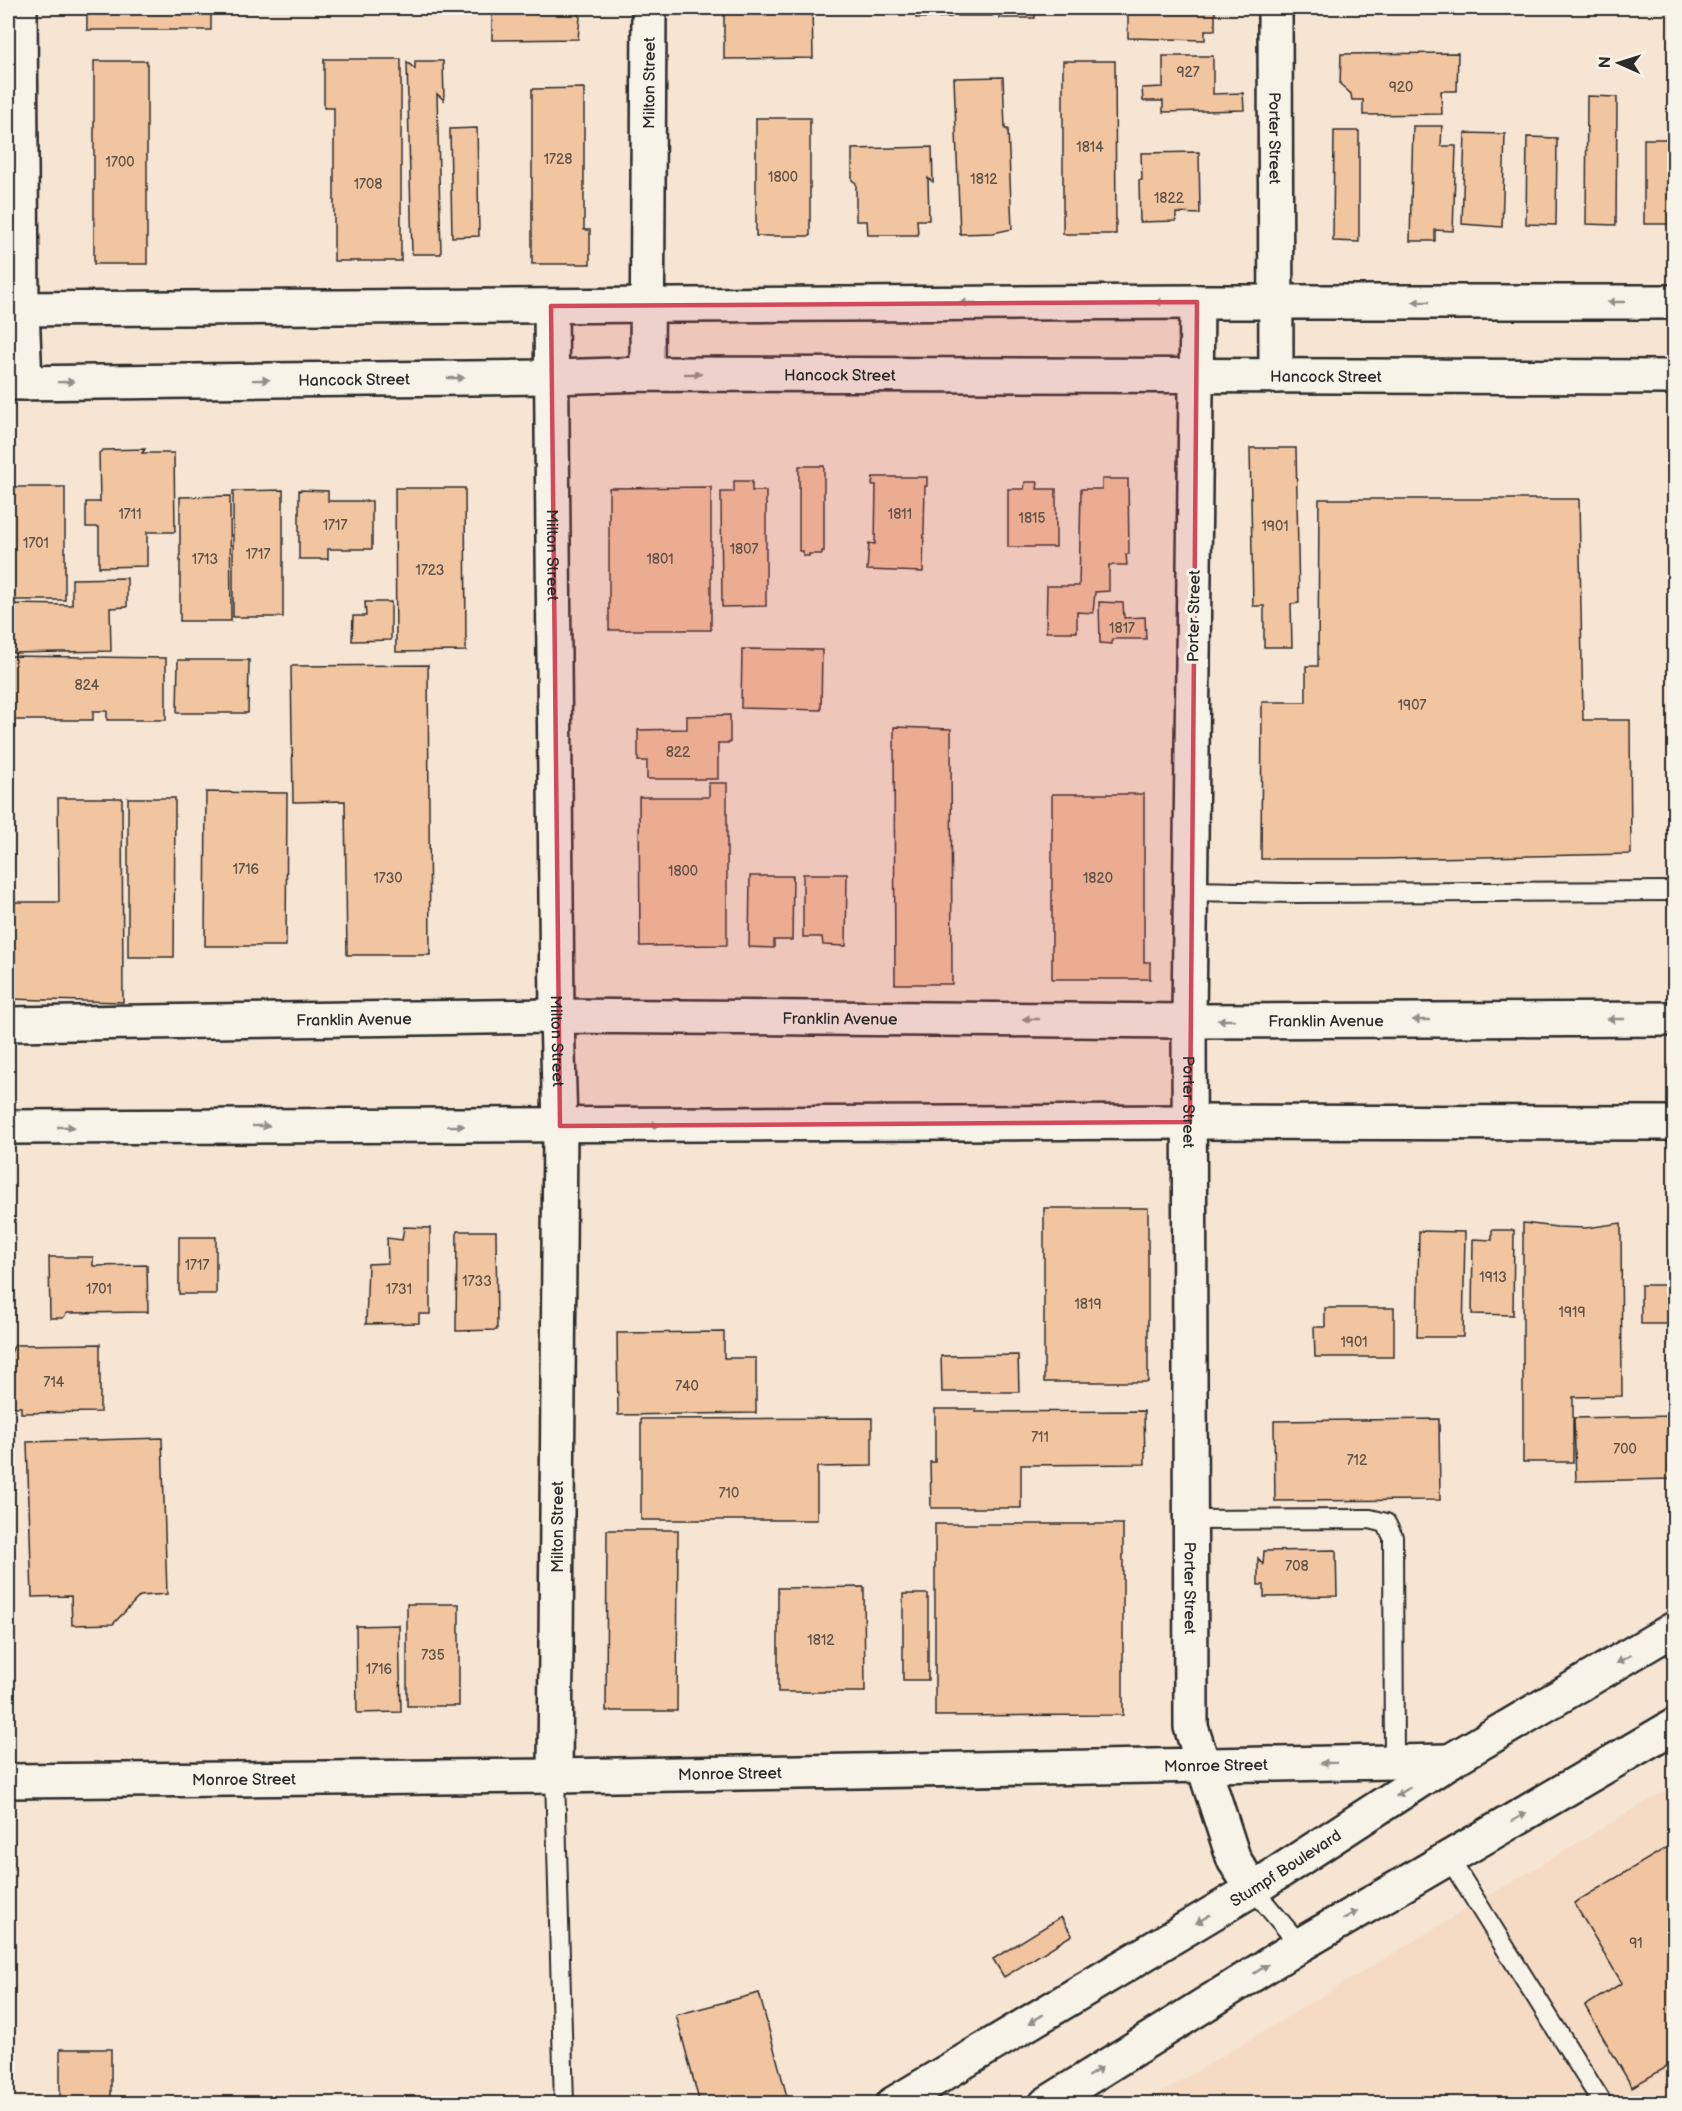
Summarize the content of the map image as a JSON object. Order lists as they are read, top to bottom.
{
  "streets": {
    "street": [
      "Milton Street",
      "Porter Street",
      "Hancock Street",
      "Franklin Avenue",
      "Monroe Street",
      "Stumpf Boulevard"
    ]
  },
  "crossings": [
    ["Milton Street", "Hancock Street"],
    ["Milton Street", "Franklin Avenue"],
    ["Milton Street", "Monroe Street"],
    ["Porter Street", "Hancock Street"],
    ["Porter Street", "Franklin Avenue"],
    ["Porter Street", "Monroe Street"],
    ["Porter Street", "Stumpf Boulevard"],
    ["Monroe Street", "Stumpf Boulevard"]
  ],
  "house_numbers": [
    "927",
    "920",
    "1814",
    "1728",
    "1700",
    "1800",
    "1812",
    "1708",
    "1822",
    "1711",
    "1811",
    "1815",
    "1717",
    "1901",
    "1701",
    "1807",
    "1717",
    "1713",
    "1801",
    "1723",
    "1817",
    "824",
    "1907",
    "822",
    "1716",
    "1800",
    "1730",
    "1820",
    "1717",
    "1913",
    "1733",
    "1701",
    "1731",
    "1819",
    "1919",
    "1901",
    "714",
    "740",
    "711",
    "700",
    "712",
    "710",
    "708",
    "1812",
    "735",
    "1716",
    "91"
  ],
  "north": "left"
}
